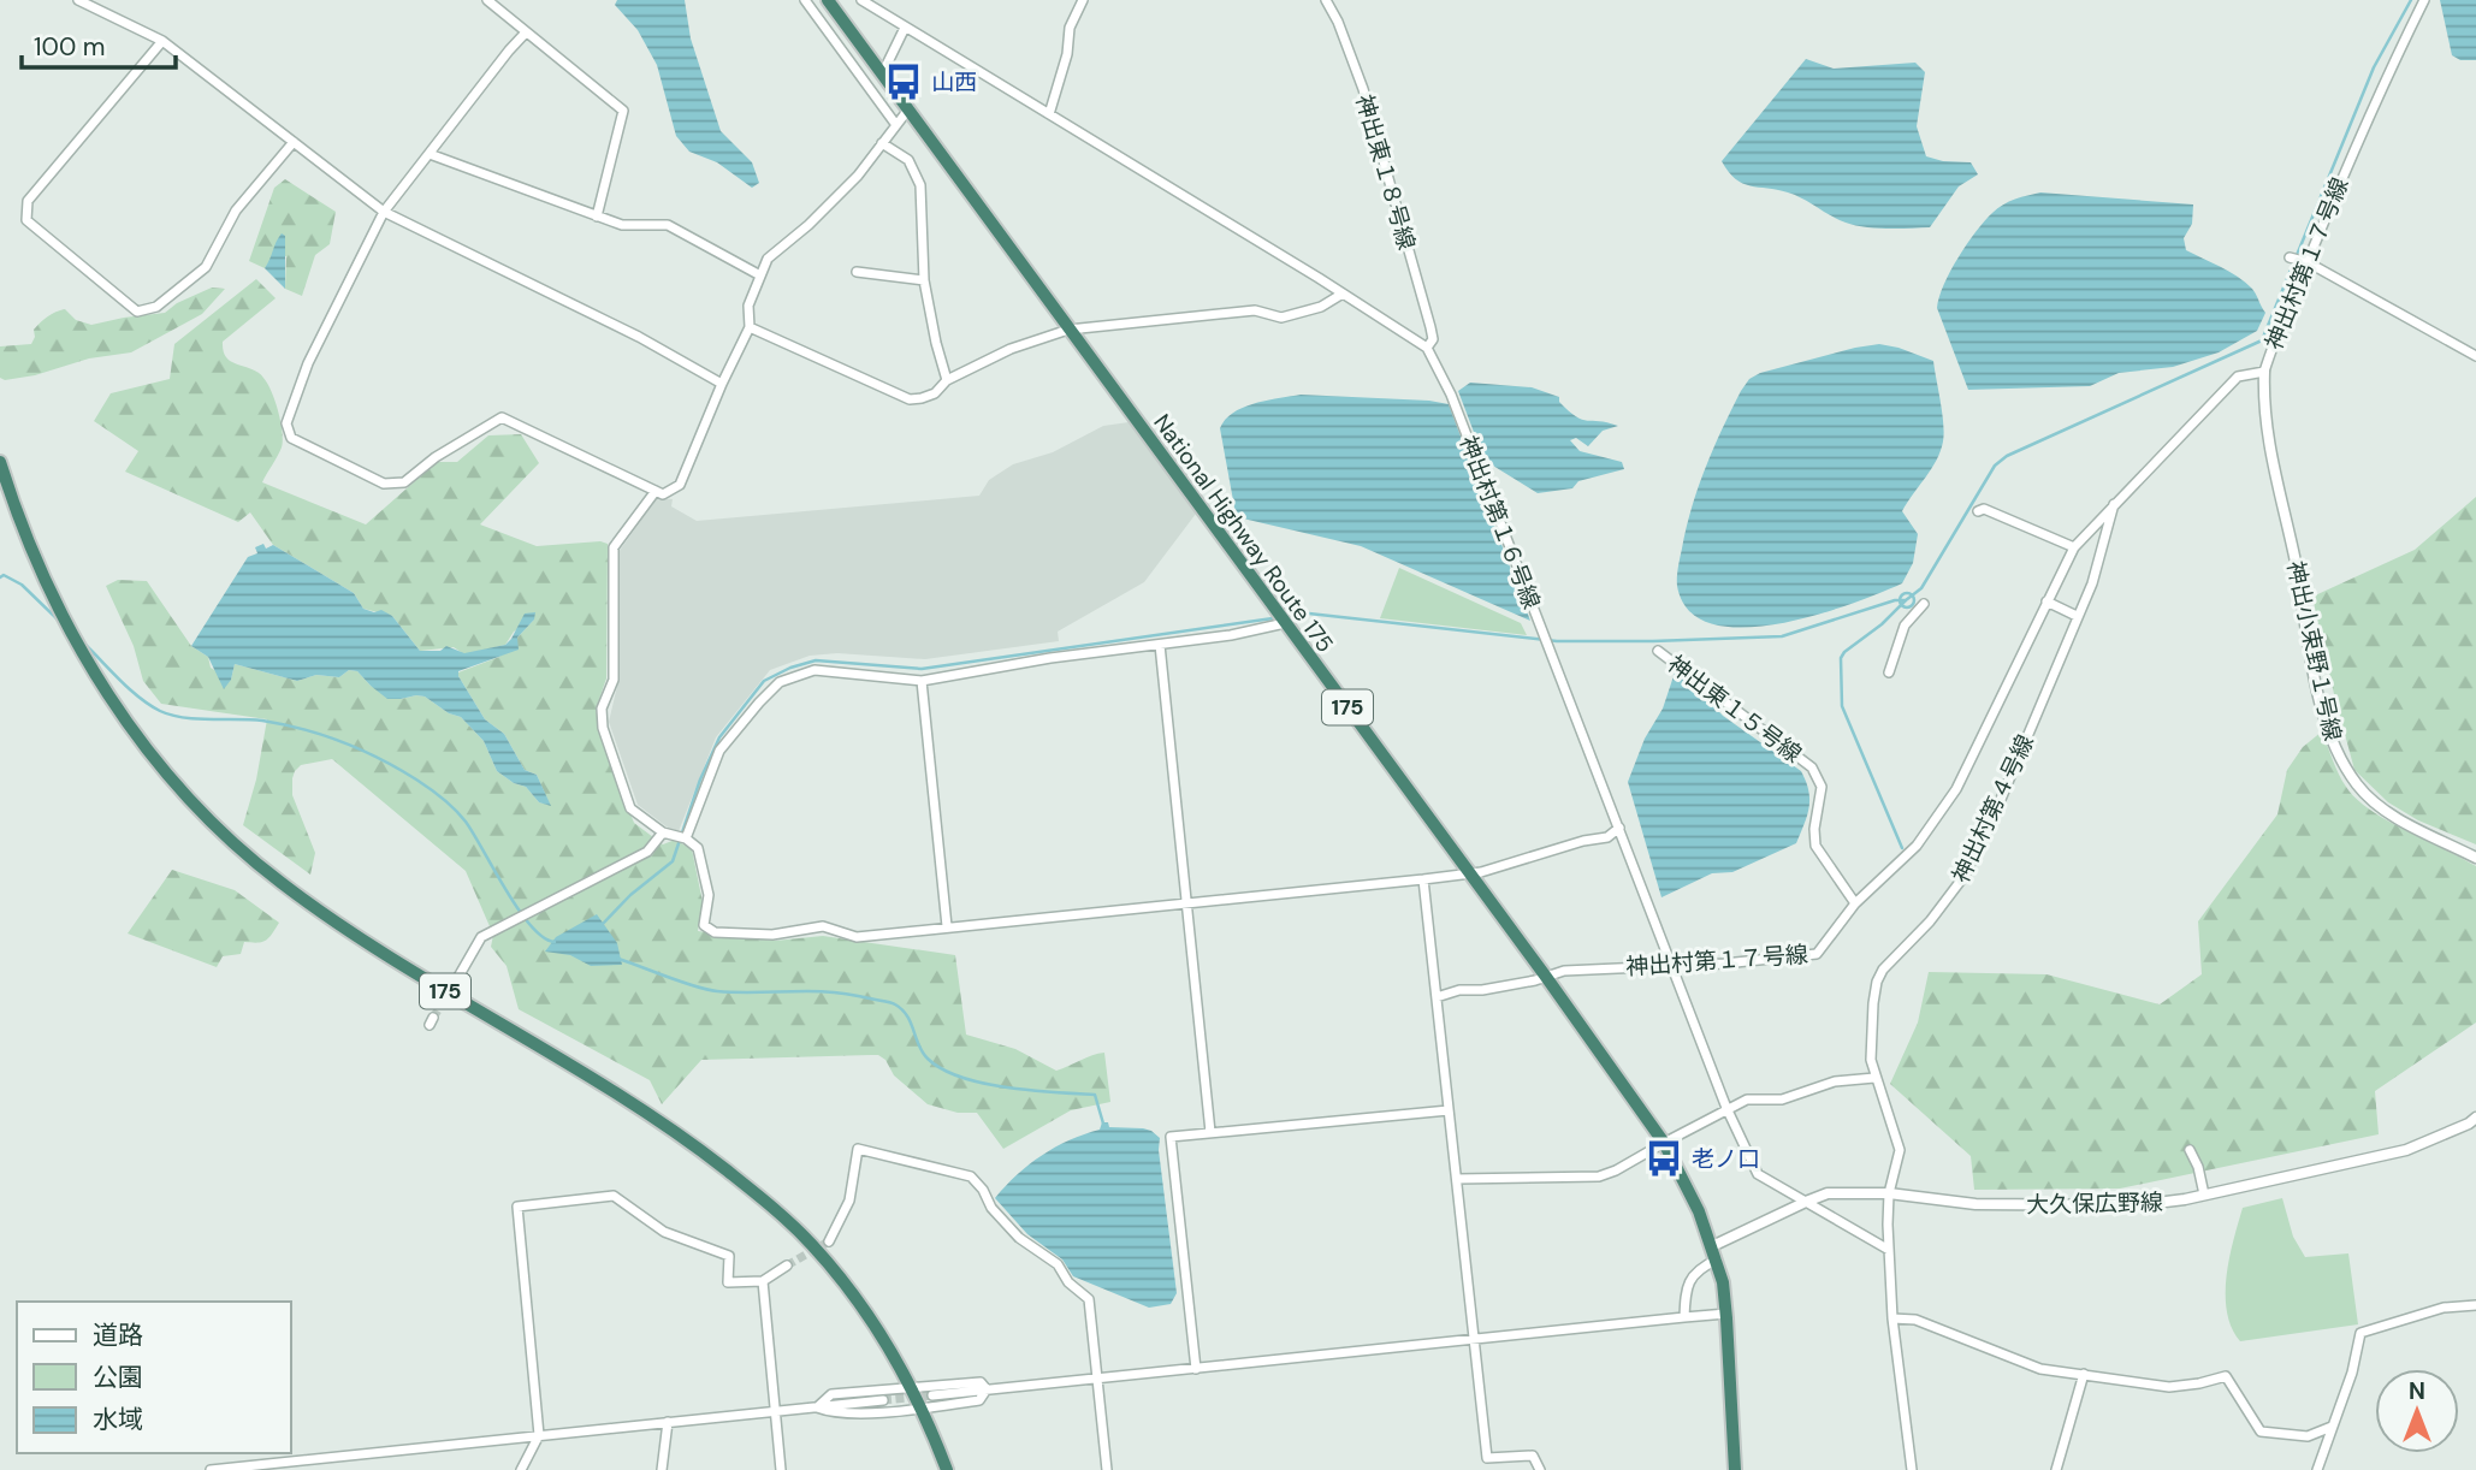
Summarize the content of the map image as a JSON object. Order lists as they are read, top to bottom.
{
  "streets": {
    "highway": ["National Highway Route 175", "175"],
    "street": [
      "神出東１８号線",
      "神出村第１７号線",
      "神出村第１６号線",
      "神出小束野１号線",
      "神出東１５号線",
      "神出村第４号線",
      "大久保広野線"
    ]
  },
  "crossings": [
    ["神出東１８号線", "神出村第１６号線"],
    ["神出村第１７号線", "神出村第１６号線"],
    ["神出村第１７号線", "National Highway Route 175"],
    ["神出村第１７号線", "神出小束野１号線"],
    ["神出村第１７号線", "神出東１５号線"],
    ["神出村第１７号線", "神出村第４号線"],
    ["神出村第１６号線", "神出村第４号線"],
    ["神出村第１６号線", "大久保広野線"],
    ["National Highway Route 175", "大久保広野線"],
    ["神出村第４号線", "大久保広野線"]
  ],
  "places": {
    "bus stop": ["山西", "老ノ口"]
  },
  "legend": ["道路", "公園", "水域"],
  "scale_bar": "100 m",
  "north": "top"
}
